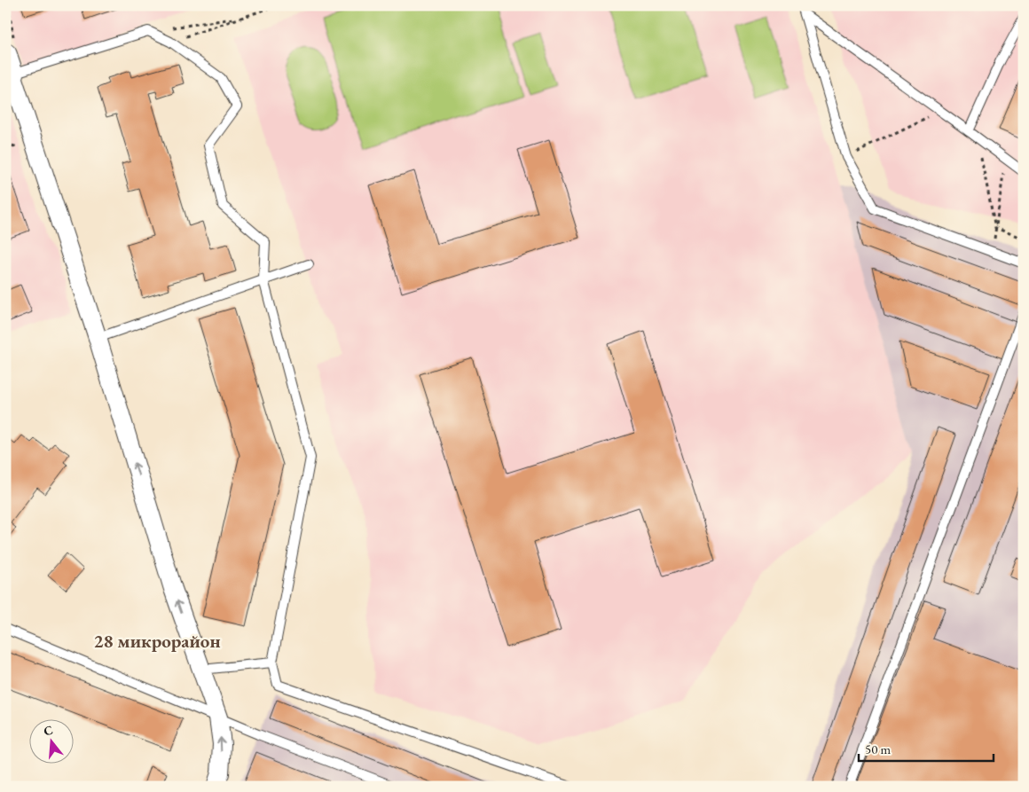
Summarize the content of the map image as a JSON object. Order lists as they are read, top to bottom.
{
  "districts": ["28 микрорайон"],
  "scale_bar": "50 m",
  "north": "top"
}
